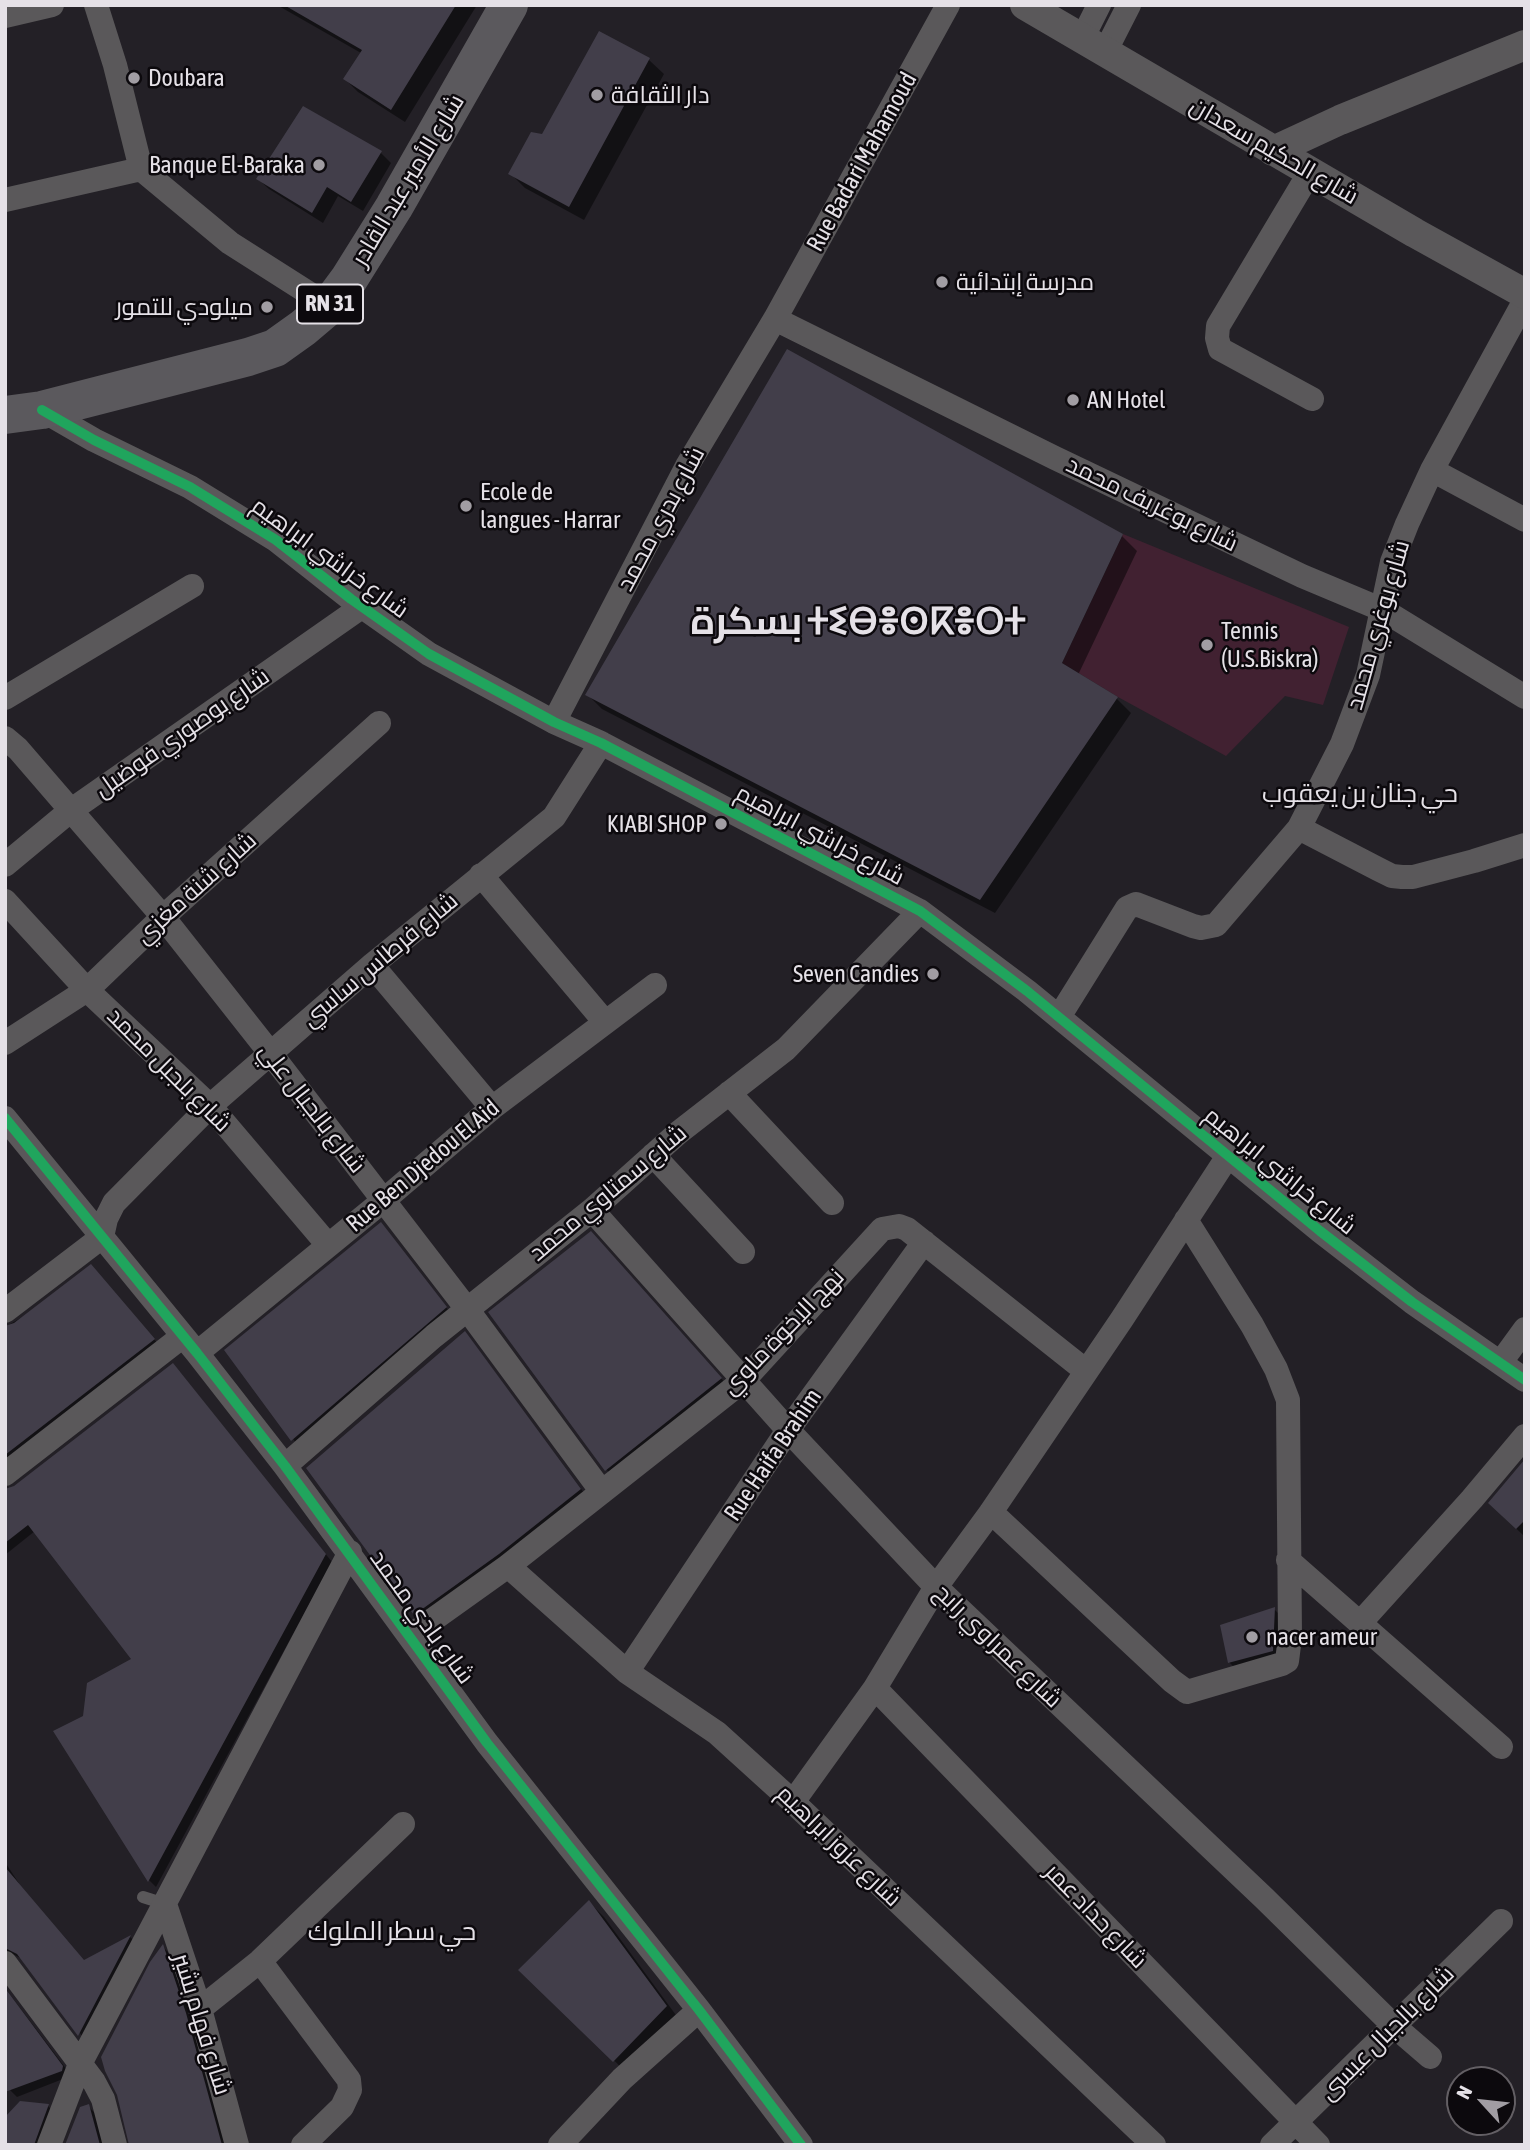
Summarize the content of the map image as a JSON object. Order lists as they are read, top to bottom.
{
  "streets": {
    "main road": ["شارع الأمير عبد القادر", "RN 31"],
    "street": [
      "شارع الحكيم سعدان",
      "Rue Badari Mahamoud",
      "شارع بوغريف محمد",
      "شارع بدري محمد",
      "شارع خراشي ابراهيم",
      "شارع بوغري محمد",
      "شارع بوصوري فوضيل",
      "شارع شنة مغزي",
      "شارع فرطاس ساسي",
      "شارع بلجبل محمد",
      "شارع بالجبال علي",
      "Rue Ben Djedou El Aid",
      "شارع سمتاوي محمد",
      "نهج الإخوة ماوي",
      "Rue Haifa Brahim",
      "شارع بادي محمد",
      "شارع عمراوي رابح",
      "شارع عزوز ابراهيم",
      "شارع حداد عمر",
      "شارع فهام بشير",
      "شارع بالجبال عيسى"
    ]
  },
  "crossings": [
    ["Rue Badari Mahamoud", "شارع بوغريف محمد"],
    ["Rue Badari Mahamoud", "شارع بدري محمد"],
    ["شارع الأمير عبد القادر", "شارع خراشي ابراهيم"],
    ["شارع بوغريف محمد", "شارع بدري محمد"],
    ["شارع بوغريف محمد", "شارع بوغري محمد"],
    ["شارع بدري محمد", "شارع خراشي ابراهيم"],
    ["شارع خراشي ابراهيم", "شارع بوغري محمد"],
    ["شارع خراشي ابراهيم", "شارع بوصوري فوضيل"],
    ["شارع خراشي ابراهيم", "شارع فرطاس ساسي"],
    ["شارع خراشي ابراهيم", "شارع سمتاوي محمد"],
    ["شارع بوصوري فوضيل", "شارع بالجبال علي"],
    ["شارع شنة مغزي", "شارع بلجبل محمد"],
    ["شارع شنة مغزي", "شارع بالجبال علي"],
    ["شارع فرطاس ساسي", "شارع بلجبل محمد"],
    ["شارع فرطاس ساسي", "شارع بالجبال علي"],
    ["شارع فرطاس ساسي", "شارع بادي محمد"],
    ["شارع بلجبل محمد", "Rue Ben Djedou El Aid"],
    ["شارع بالجبال علي", "Rue Ben Djedou El Aid"],
    ["شارع بالجبال علي", "شارع سمتاوي محمد"],
    ["شارع بالجبال علي", "نهج الإخوة ماوي"],
    ["Rue Ben Djedou El Aid", "شارع بادي محمد"],
    ["شارع سمتاوي محمد", "شارع بادي محمد"],
    ["شارع سمتاوي محمد", "شارع عمراوي رابح"],
    ["نهج الإخوة ماوي", "Rue Haifa Brahim"],
    ["نهج الإخوة ماوي", "شارع بادي محمد"],
    ["نهج الإخوة ماوي", "شارع عمراوي رابح"],
    ["نهج الإخوة ماوي", "شارع عزوز ابراهيم"],
    ["Rue Haifa Brahim", "شارع عمراوي رابح"],
    ["Rue Haifa Brahim", "شارع عزوز ابراهيم"],
    ["شارع عمراوي رابح", "شارع بالجبال عيسى"],
    ["شارع حداد عمر", "شارع بالجبال عيسى"]
  ],
  "districts": ["بسكرة ⵜⵉⴱⴻⵙⴽⴻⵔⵜ", "حي جنان بن يعقوب", "حي سطر الملوك"],
  "places": [
    "Doubara",
    "دار الثقافة",
    "Banque El-Baraka",
    "مدرسة إبتدائية",
    "ميلودي للتمور",
    "AN Hotel",
    "Ecole de langues - Harrar",
    "Tennis (U.S.Biskra)",
    "KIABI SHOP",
    "Seven Candies",
    "nacer ameur"
  ],
  "north": "top left"
}
